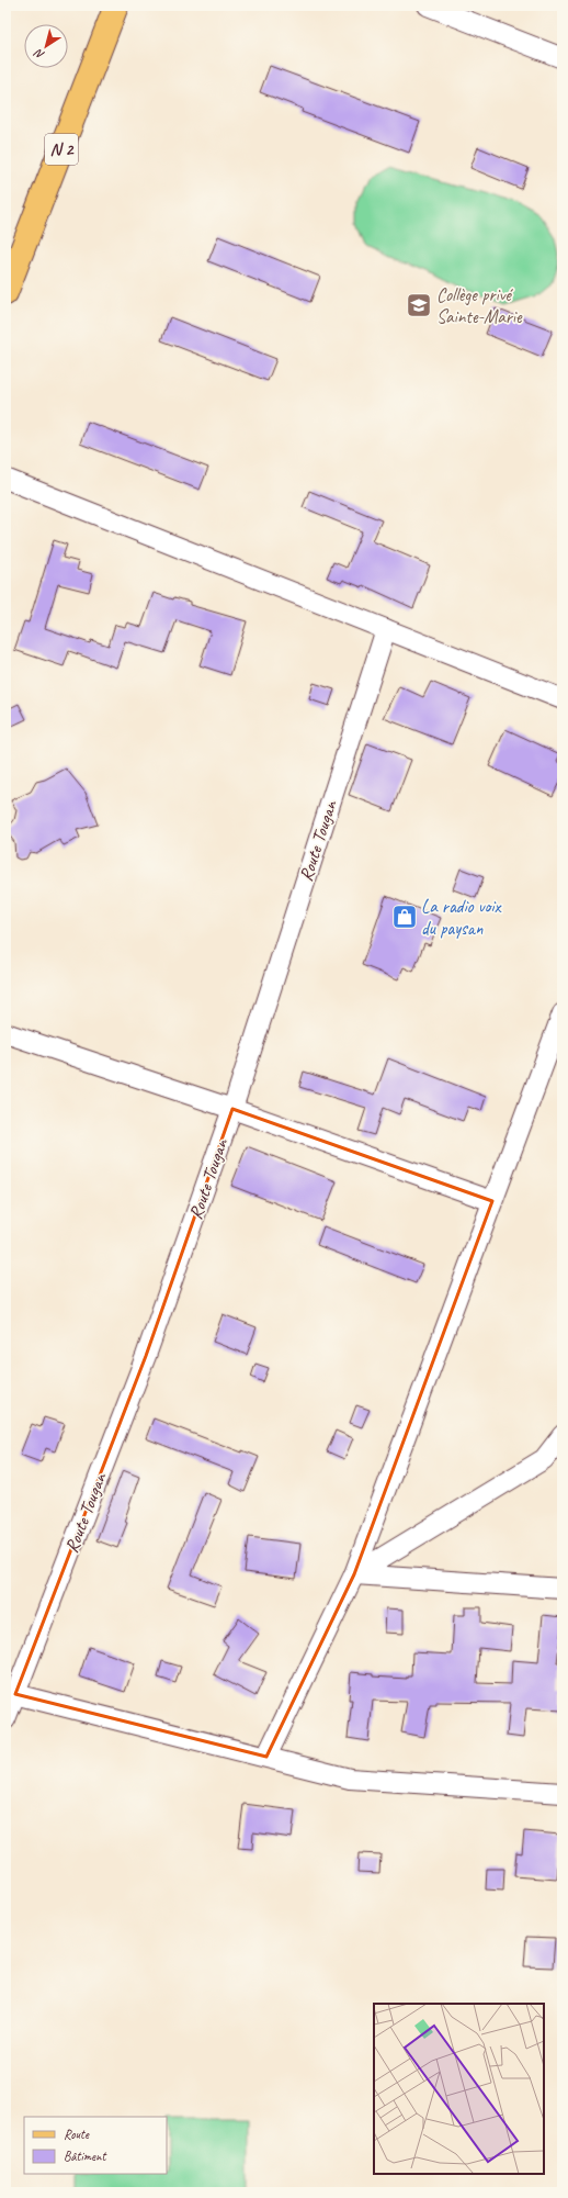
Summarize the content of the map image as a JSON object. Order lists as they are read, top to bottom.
{
  "streets": {
    "main road": ["N 2"],
    "street": ["Route Tougan"]
  },
  "places": {
    "school or university": ["Collège privé Sainte-Marie"],
    "shop": ["La radio voix du paysan"]
  },
  "legend": ["Route", "Bâtiment"],
  "north": "bottom left"
}
